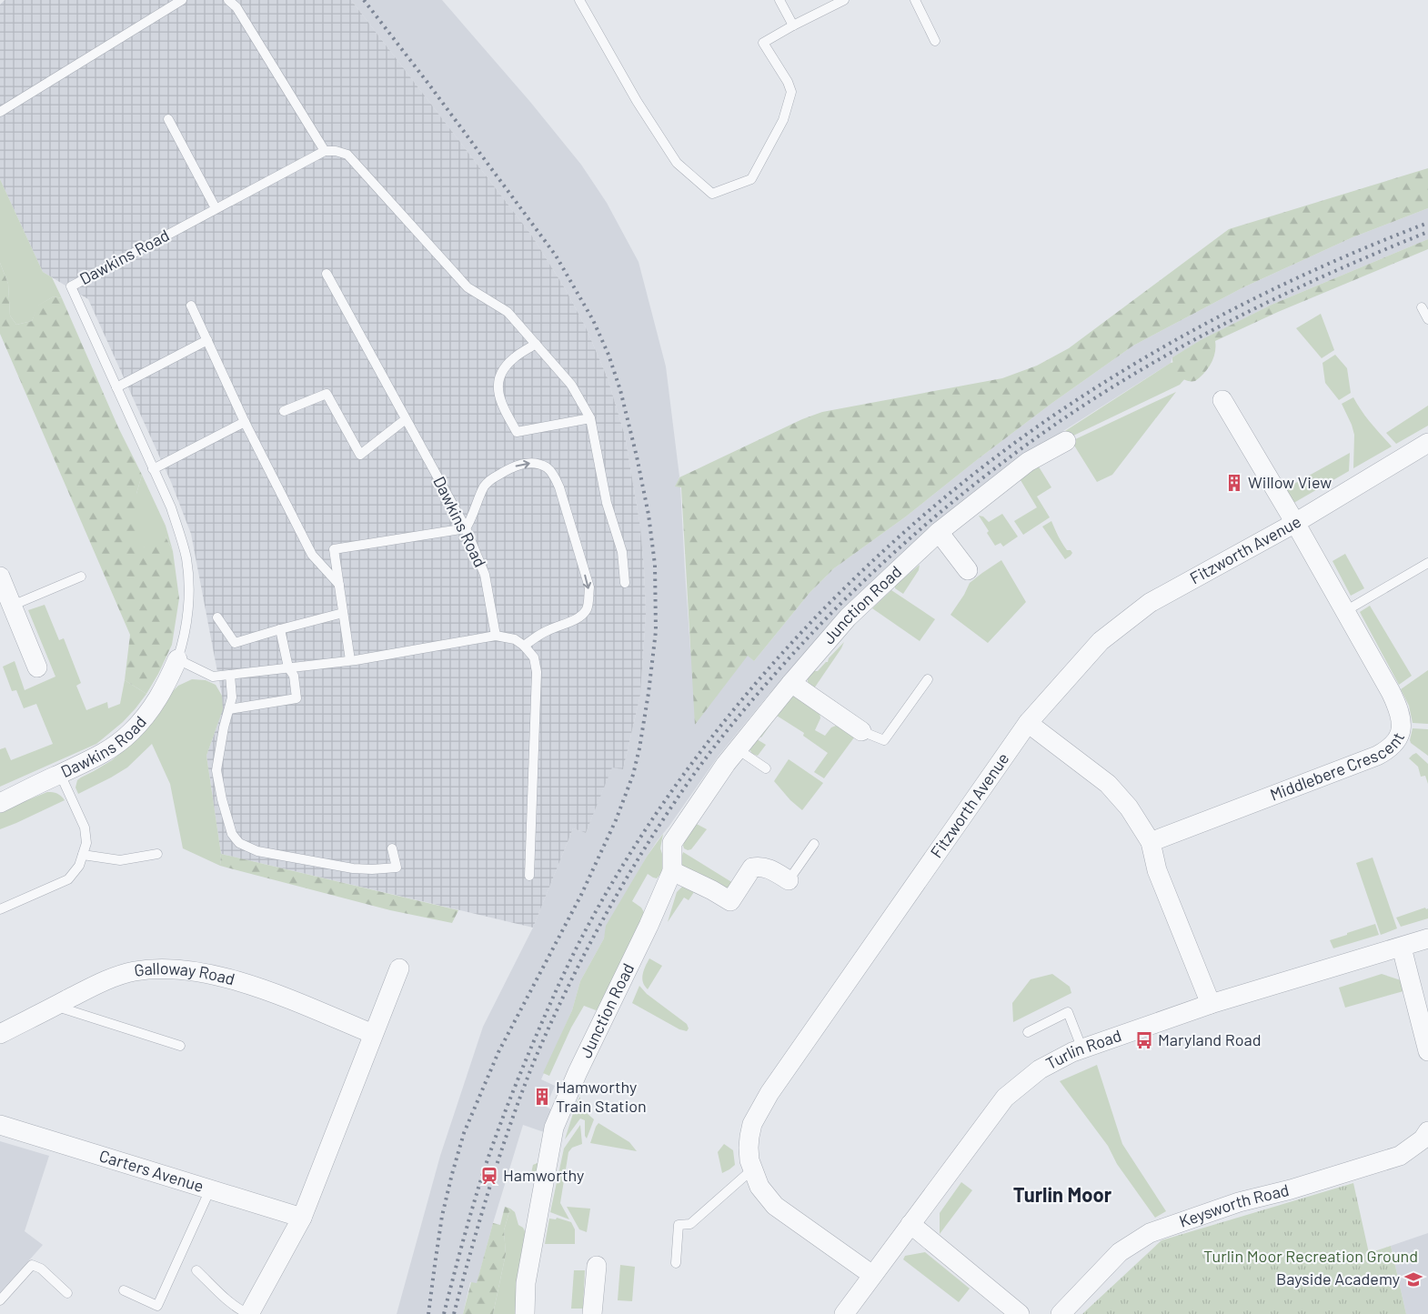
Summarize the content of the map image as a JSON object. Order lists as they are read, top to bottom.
{
  "streets": {
    "street": [
      "Dawkins Road",
      "Fitzworth Avenue",
      "Junction Road",
      "Middlebere Crescent",
      "Galloway Road",
      "Turlin Road",
      "Carters Avenue",
      "Keysworth Road"
    ]
  },
  "crossings": [
    ["Fitzworth Avenue", "Middlebere Crescent"],
    ["Fitzworth Avenue", "Turlin Road"]
  ],
  "districts": ["Turlin Moor"],
  "parks": ["Turlin Moor Recreation Ground"],
  "places": {
    "building": ["Willow View", "Hamworthy Train Station"],
    "bus stop": ["Maryland Road"],
    "station": ["Hamworthy"],
    "school or university": ["Bayside Academy"]
  }
}
